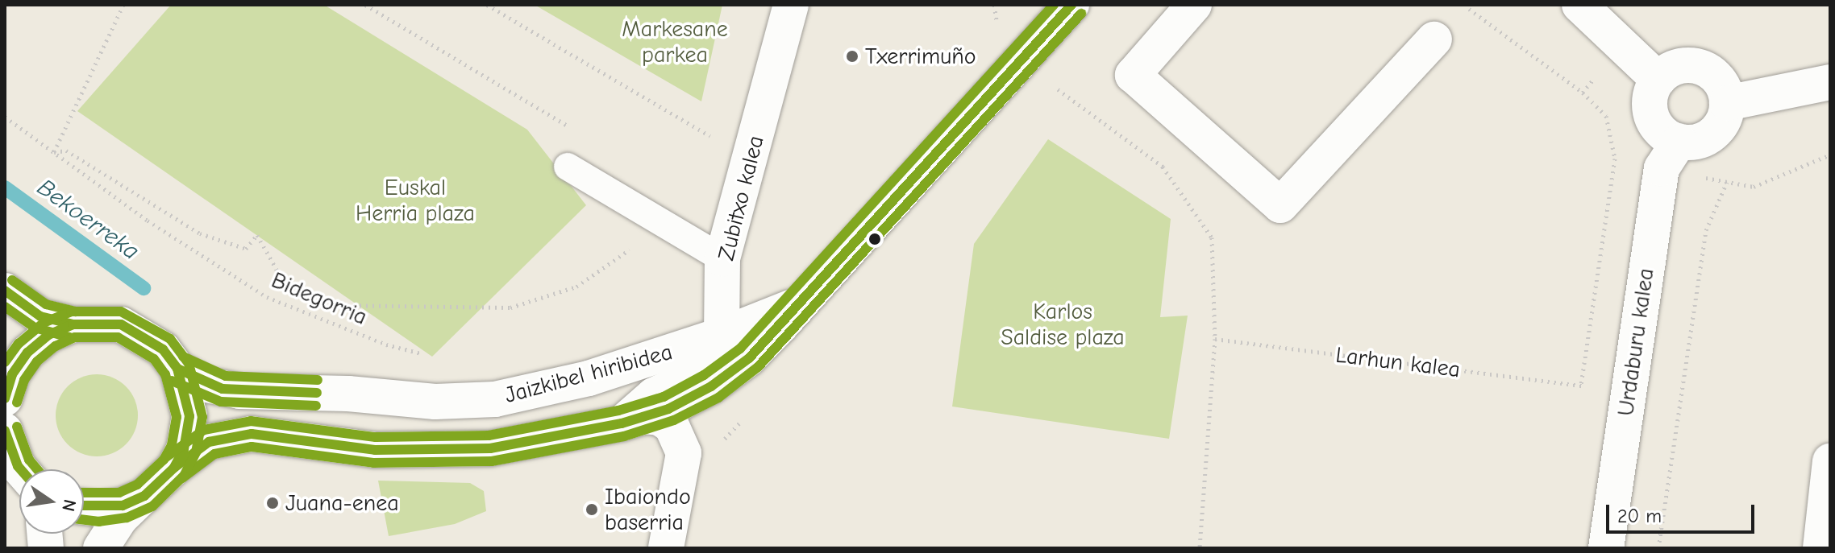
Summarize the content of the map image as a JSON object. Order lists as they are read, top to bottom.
{
  "streets": {
    "street": ["Zubitxo kalea", "Urdaburu kalea", "Jaizkibel hiribidea"],
    "path": ["Bidegorria", "Larhun kalea"]
  },
  "crossings": [
    ["Zubitxo kalea", "Jaizkibel hiribidea"]
  ],
  "water": ["Bekoerreka"],
  "parks": ["Markesane parkea", "Euskal Herria plaza", "Karlos Saldise plaza"],
  "places": ["Txerrimuño", "Juana-enea", "Ibaiondo baserria"],
  "scale_bar": "20 m",
  "north": "right"
}
